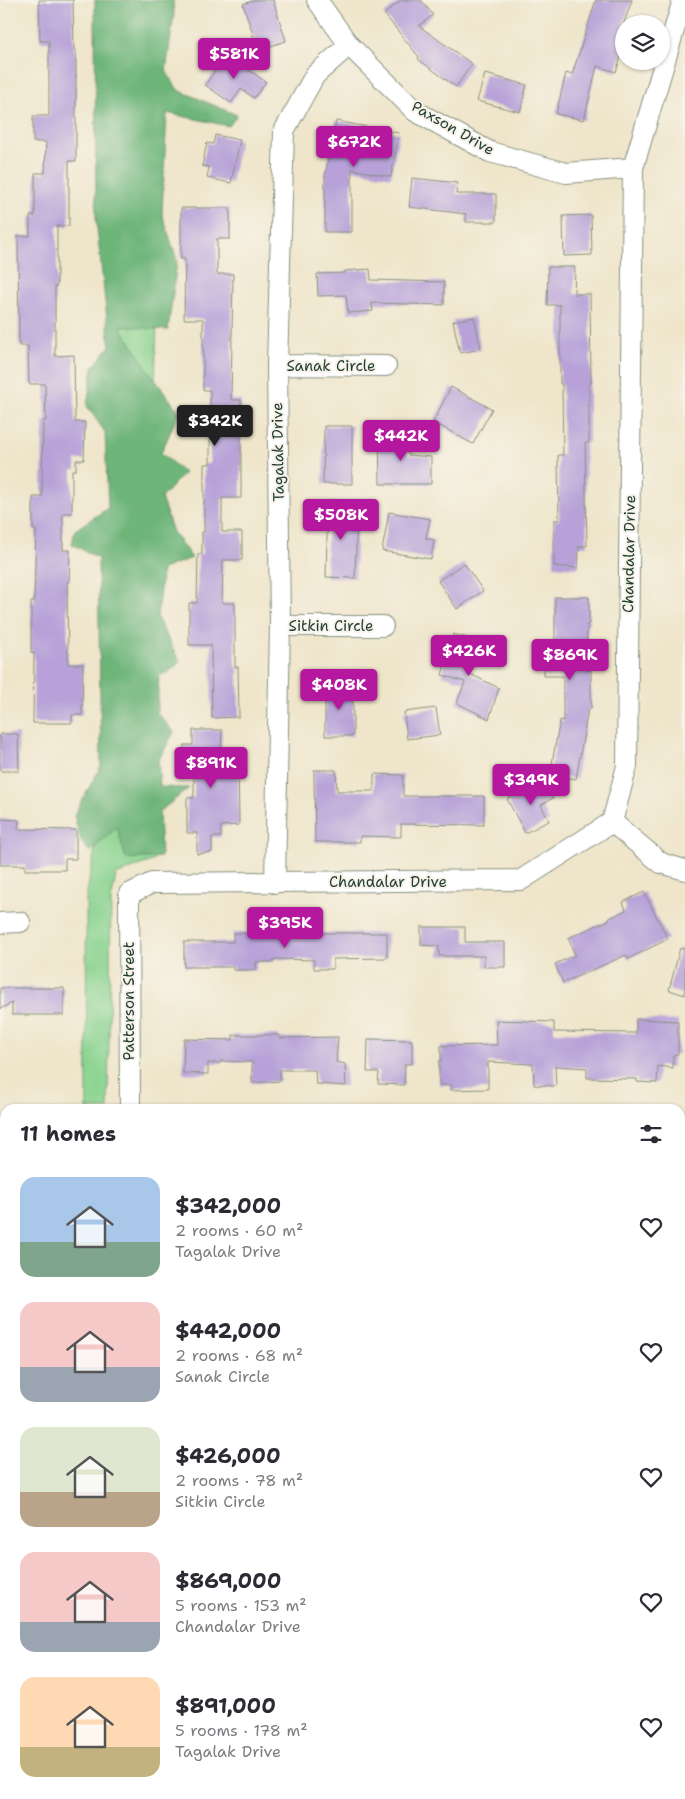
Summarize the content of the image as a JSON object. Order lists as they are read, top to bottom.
{
  "streets": {
    "street": [
      "Paxson Drive",
      "Sanak Circle",
      "Tagalak Drive",
      "Chandalar Drive",
      "Sitkin Circle",
      "Patterson Street"
    ]
  },
  "crossings": [
    ["Paxson Drive", "Tagalak Drive"],
    ["Paxson Drive", "Chandalar Drive"],
    ["Sanak Circle", "Tagalak Drive"],
    ["Tagalak Drive", "Chandalar Drive"],
    ["Tagalak Drive", "Sitkin Circle"],
    ["Chandalar Drive", "Patterson Street"]
  ],
  "page": {
    "price": [
      "$581K",
      "$672K",
      "$342K",
      "$442K",
      "$508K",
      "$426K",
      "$869K",
      "$408K",
      "$891K",
      "$349K",
      "$395K"
    ],
    "heading": "11 homes",
    "list": [
      {
        "name": "$342,000",
        "note": "2 rooms · 60 m² · Tagalak Drive"
      },
      {
        "name": "$442,000",
        "note": "2 rooms · 68 m² · Sanak Circle"
      },
      {
        "name": "$426,000",
        "note": "2 rooms · 78 m² · Sitkin Circle"
      },
      {
        "name": "$869,000",
        "note": "5 rooms · 153 m² · Chandalar Drive"
      },
      {
        "name": "$891,000",
        "note": "5 rooms · 178 m² · Tagalak Drive"
      }
    ]
  }
}
